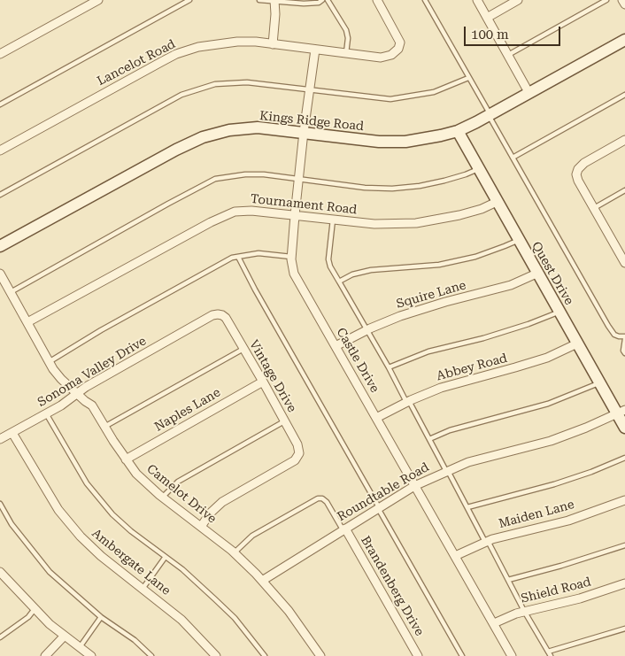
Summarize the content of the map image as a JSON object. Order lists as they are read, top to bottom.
{
  "streets": {
    "street": [
      "Lancelot Road",
      "Kings Ridge Road",
      "Tournament Road",
      "Quest Drive",
      "Squire Lane",
      "Castle Drive",
      "Abbey Road",
      "Sonoma Valley Drive",
      "Vintage Drive",
      "Naples Lane",
      "Roundtable Road",
      "Camelot Drive",
      "Maiden Lane",
      "Ambergate Lane",
      "Brandenberg Drive",
      "Shield Road"
    ]
  },
  "crossings": [
    ["Lancelot Road", "Castle Drive"],
    ["Kings Ridge Road", "Quest Drive"],
    ["Kings Ridge Road", "Castle Drive"],
    ["Tournament Road", "Quest Drive"],
    ["Tournament Road", "Castle Drive"],
    ["Tournament Road", "Camelot Drive"],
    ["Quest Drive", "Squire Lane"],
    ["Quest Drive", "Abbey Road"],
    ["Quest Drive", "Roundtable Road"],
    ["Squire Lane", "Castle Drive"],
    ["Castle Drive", "Abbey Road"],
    ["Castle Drive", "Roundtable Road"],
    ["Castle Drive", "Maiden Lane"],
    ["Castle Drive", "Shield Road"],
    ["Sonoma Valley Drive", "Vintage Drive"],
    ["Sonoma Valley Drive", "Camelot Drive"],
    ["Sonoma Valley Drive", "Ambergate Lane"],
    ["Vintage Drive", "Naples Lane"],
    ["Vintage Drive", "Camelot Drive"],
    ["Naples Lane", "Camelot Drive"],
    ["Roundtable Road", "Camelot Drive"],
    ["Roundtable Road", "Brandenberg Drive"]
  ],
  "scale_bar": "100 m"
}
